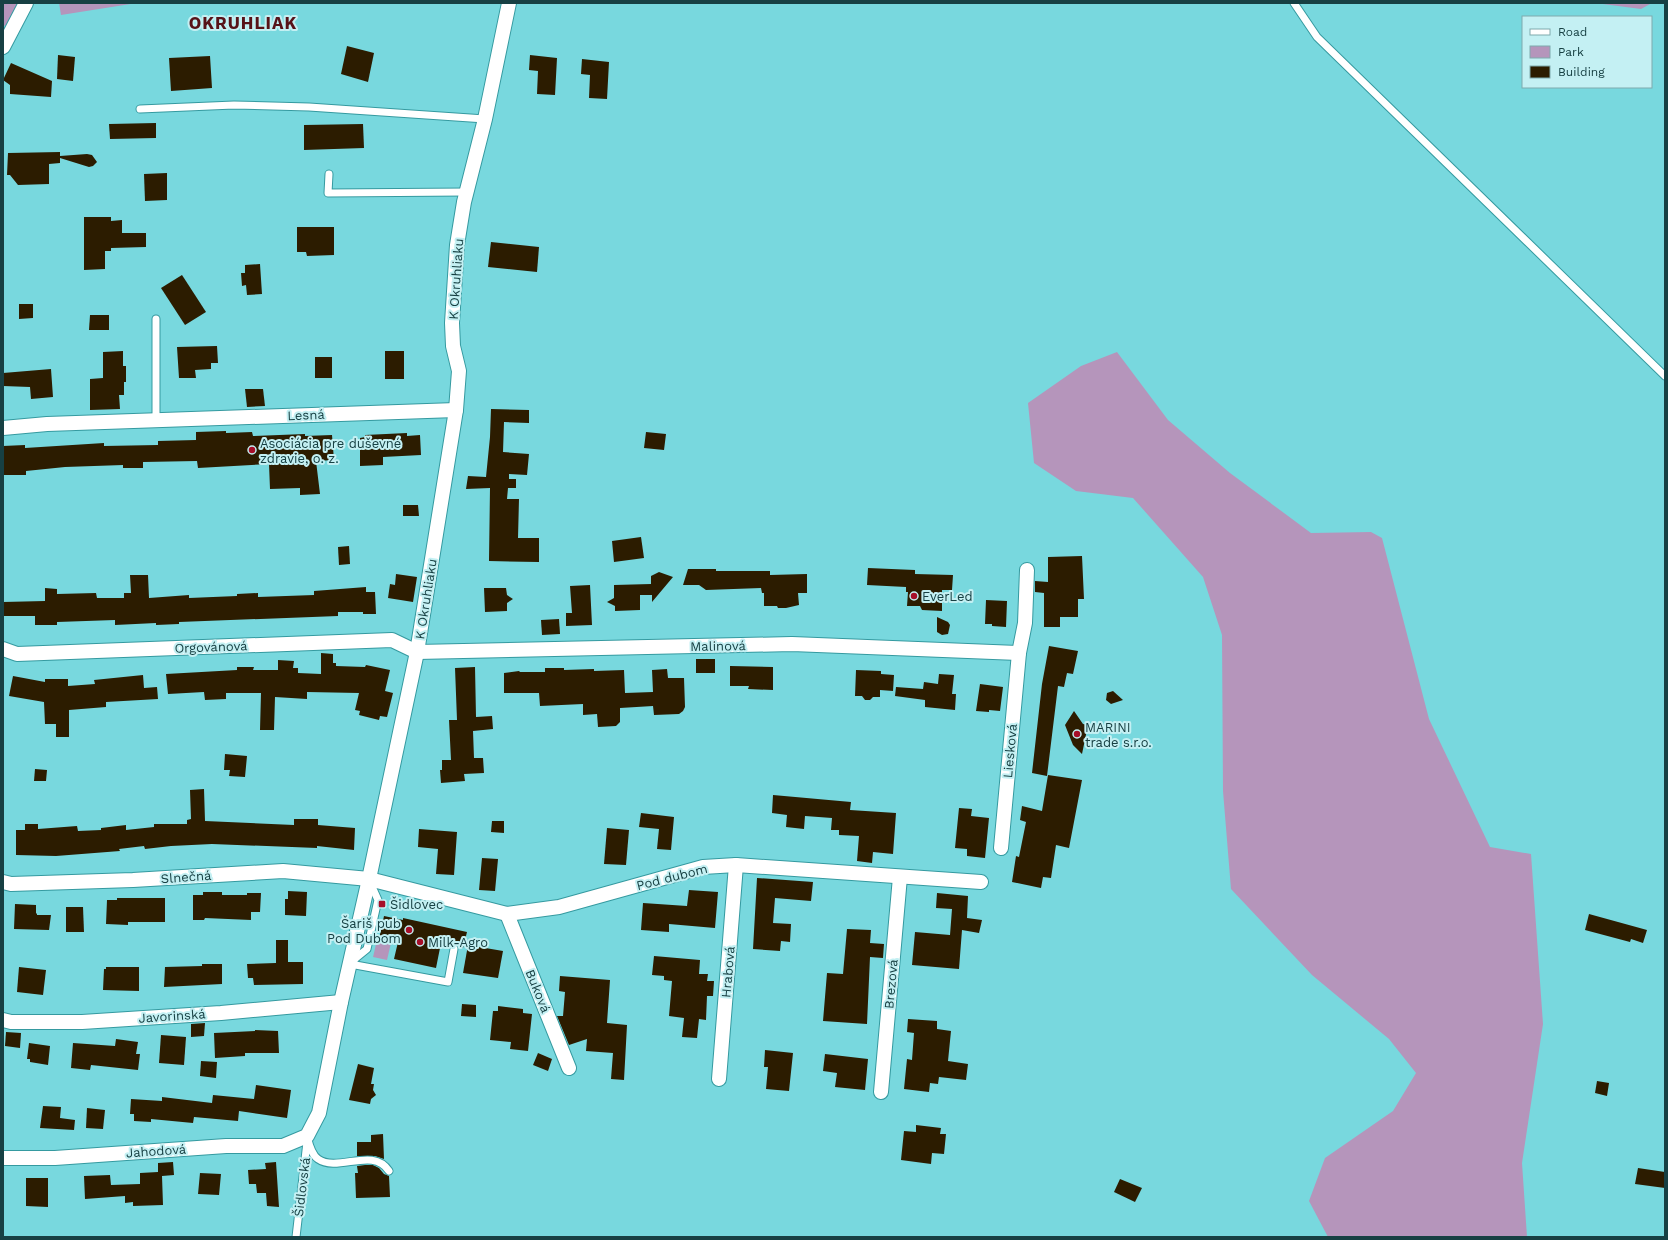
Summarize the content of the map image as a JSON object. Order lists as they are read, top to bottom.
{
  "streets": {
    "street": [
      "K Okruhliaku",
      "Lesná",
      "Malinová",
      "Orgovánová",
      "Liesková",
      "Slnečná",
      "Pod dubom",
      "Hrabová",
      "Brezová",
      "Buková",
      "Javorinská",
      "Jahodová"
    ],
    "lane": ["Šidlovská"]
  },
  "crossings": [
    ["K Okruhliaku", "Lesná"],
    ["K Okruhliaku", "Malinová"],
    ["K Okruhliaku", "Orgovánová"],
    ["K Okruhliaku", "Slnečná"],
    ["K Okruhliaku", "Pod dubom"],
    ["K Okruhliaku", "Javorinská"],
    ["Malinová", "Orgovánová"],
    ["Malinová", "Liesková"],
    ["Slnečná", "Pod dubom"],
    ["Pod dubom", "Hrabová"],
    ["Pod dubom", "Brezová"],
    ["Pod dubom", "Buková"],
    ["Jahodová", "Šidlovská"]
  ],
  "districts": ["OKRUHLIAK"],
  "places": {
    "other": [
      "Asociácia pre duševné zdravie, o. z.",
      "EverLed",
      "MARINI trade s.r.o.",
      "Šariš pub Pod Dubom",
      "Milk-Agro"
    ],
    "transit": ["Šidlovec"]
  },
  "legend": ["Road", "Park", "Building"]
}
